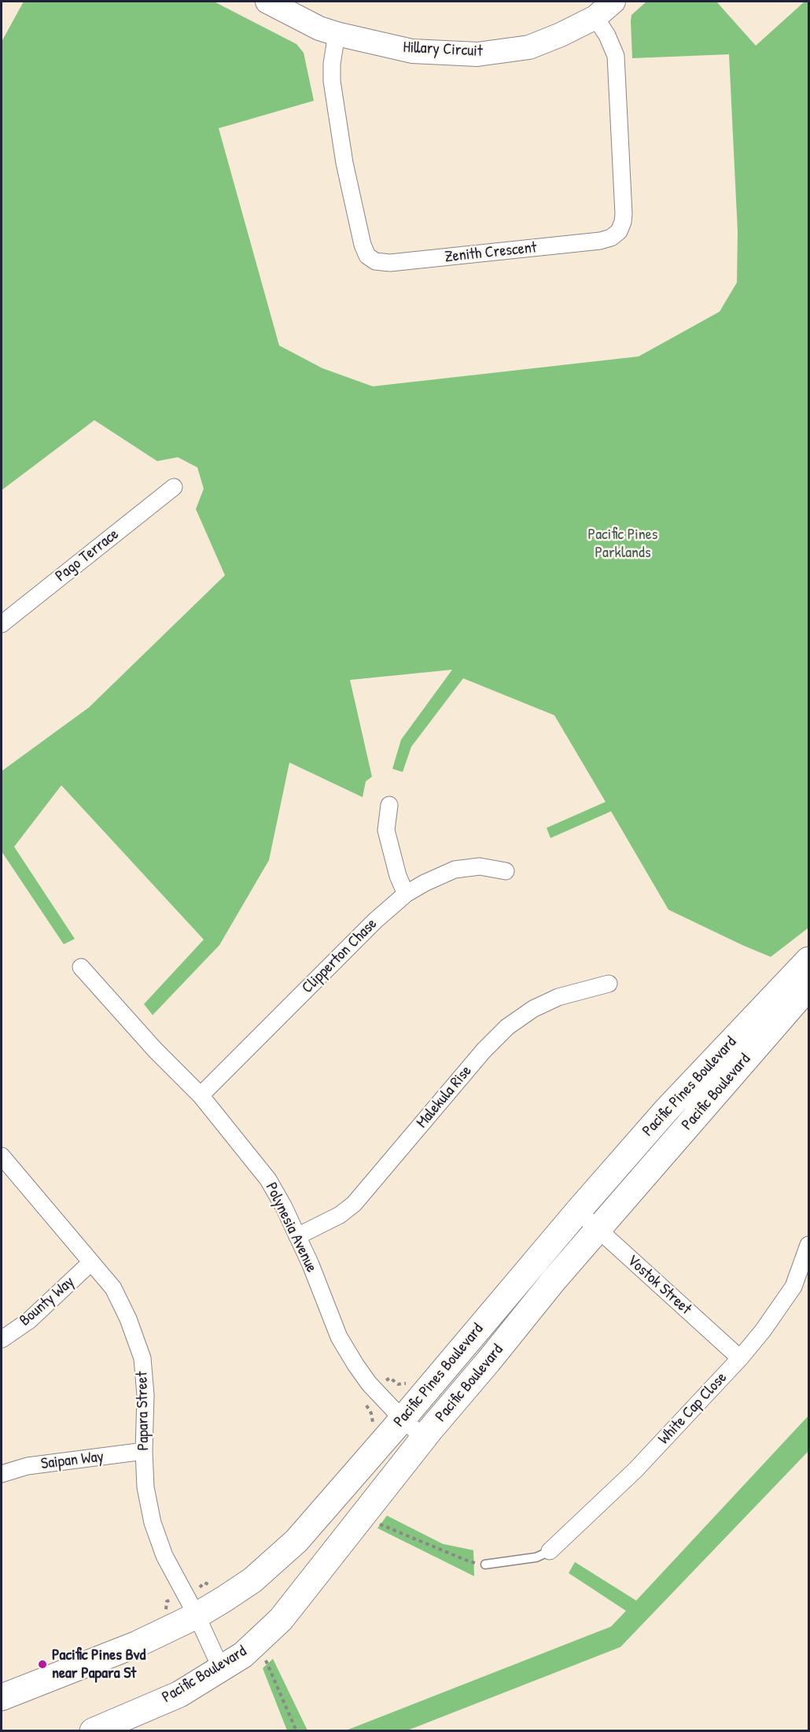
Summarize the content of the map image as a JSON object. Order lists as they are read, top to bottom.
{
  "streets": {
    "main road": ["Pacific Pines Boulevard", "Pacific Boulevard"],
    "street": [
      "Hillary Circuit",
      "Zenith Crescent",
      "Pago Terrace",
      "Clipperton Chase",
      "Malekula Rise",
      "Polynesia Avenue",
      "Vostok Street",
      "Bounty Way",
      "White Cap Close",
      "Papara Street",
      "Saipan Way"
    ]
  },
  "crossings": [
    ["Hillary Circuit", "Zenith Crescent"],
    ["Clipperton Chase", "Polynesia Avenue"],
    ["Pacific Pines Boulevard", "Polynesia Avenue"],
    ["Pacific Pines Boulevard", "Vostok Street"],
    ["Pacific Pines Boulevard", "Papara Street"],
    ["Pacific Boulevard", "Polynesia Avenue"],
    ["Pacific Boulevard", "Vostok Street"],
    ["Pacific Boulevard", "Papara Street"],
    ["Malekula Rise", "Polynesia Avenue"],
    ["Vostok Street", "White Cap Close"],
    ["Bounty Way", "Papara Street"],
    ["Papara Street", "Saipan Way"]
  ],
  "parks": ["Pacific Pines Parklands"],
  "places": ["Pacific Pines Bvd near Papara St"]
}
